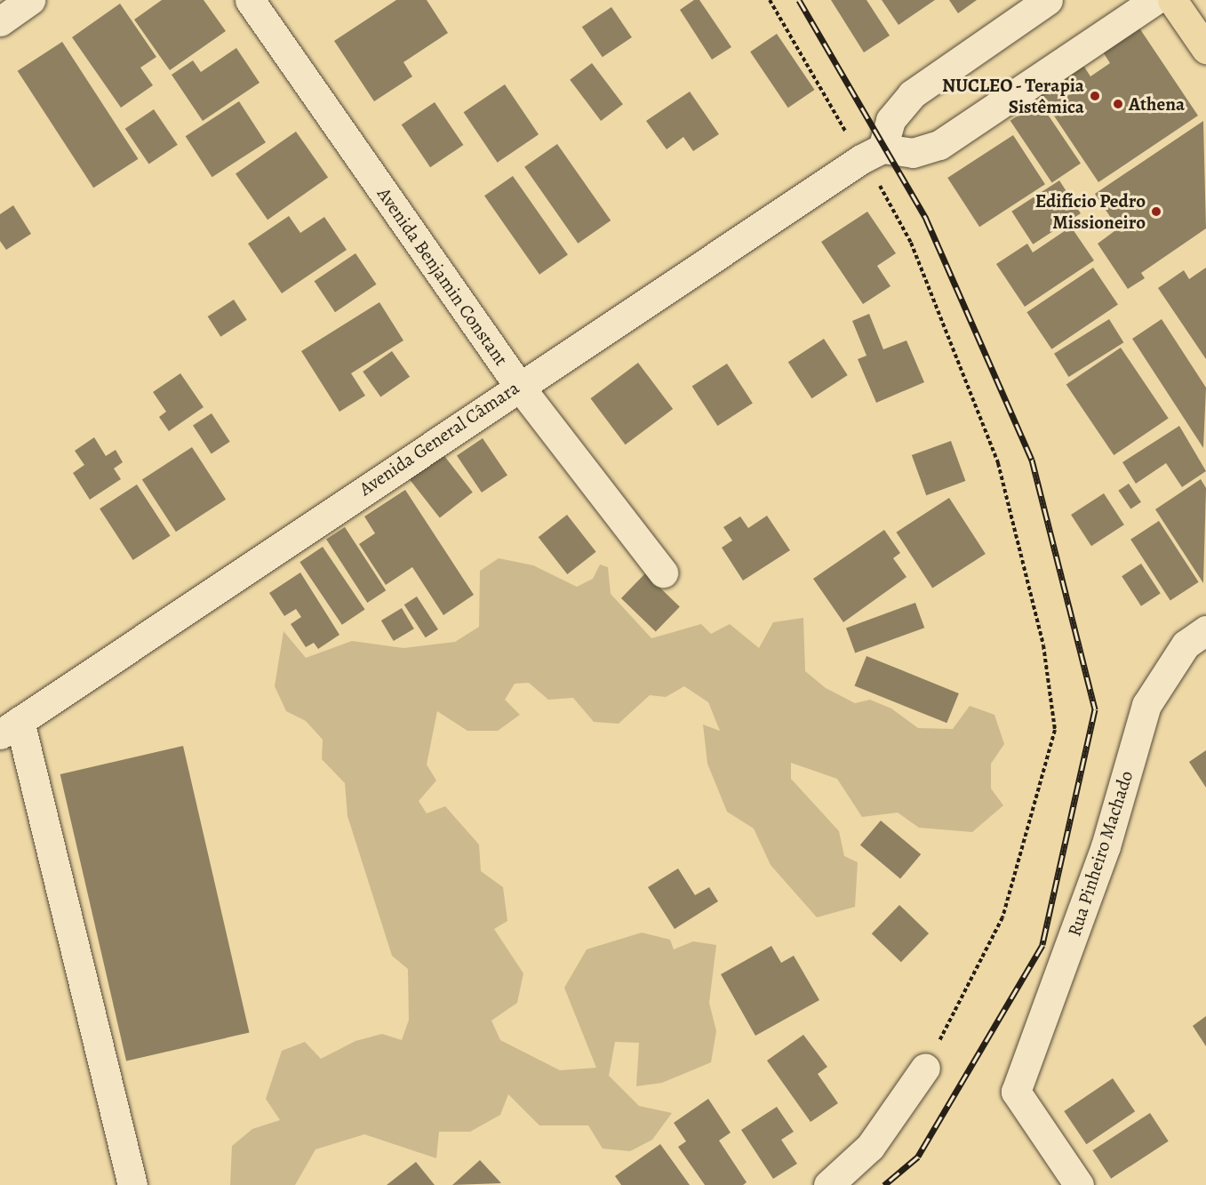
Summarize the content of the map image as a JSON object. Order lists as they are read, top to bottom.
{
  "streets": {
    "street": ["Avenida Benjamin Constant", "Avenida General Câmara", "Rua Pinheiro Machado"]
  },
  "crossings": [
    ["Avenida Benjamin Constant", "Avenida General Câmara"]
  ],
  "places": ["NUCLEO - Terapia Sistêmica", "Athena", "Edifício Pedro Missioneiro"]
}
